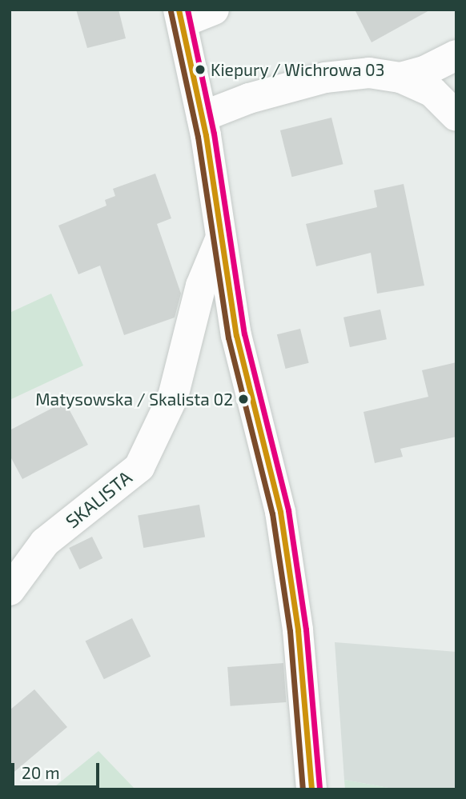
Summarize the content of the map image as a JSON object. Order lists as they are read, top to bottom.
{
  "streets": {
    "street": ["SKALISTA"]
  },
  "places": ["Kiepury / Wichrowa 03", "Matysowska / Skalista 02"],
  "scale_bar": "20 m"
}
